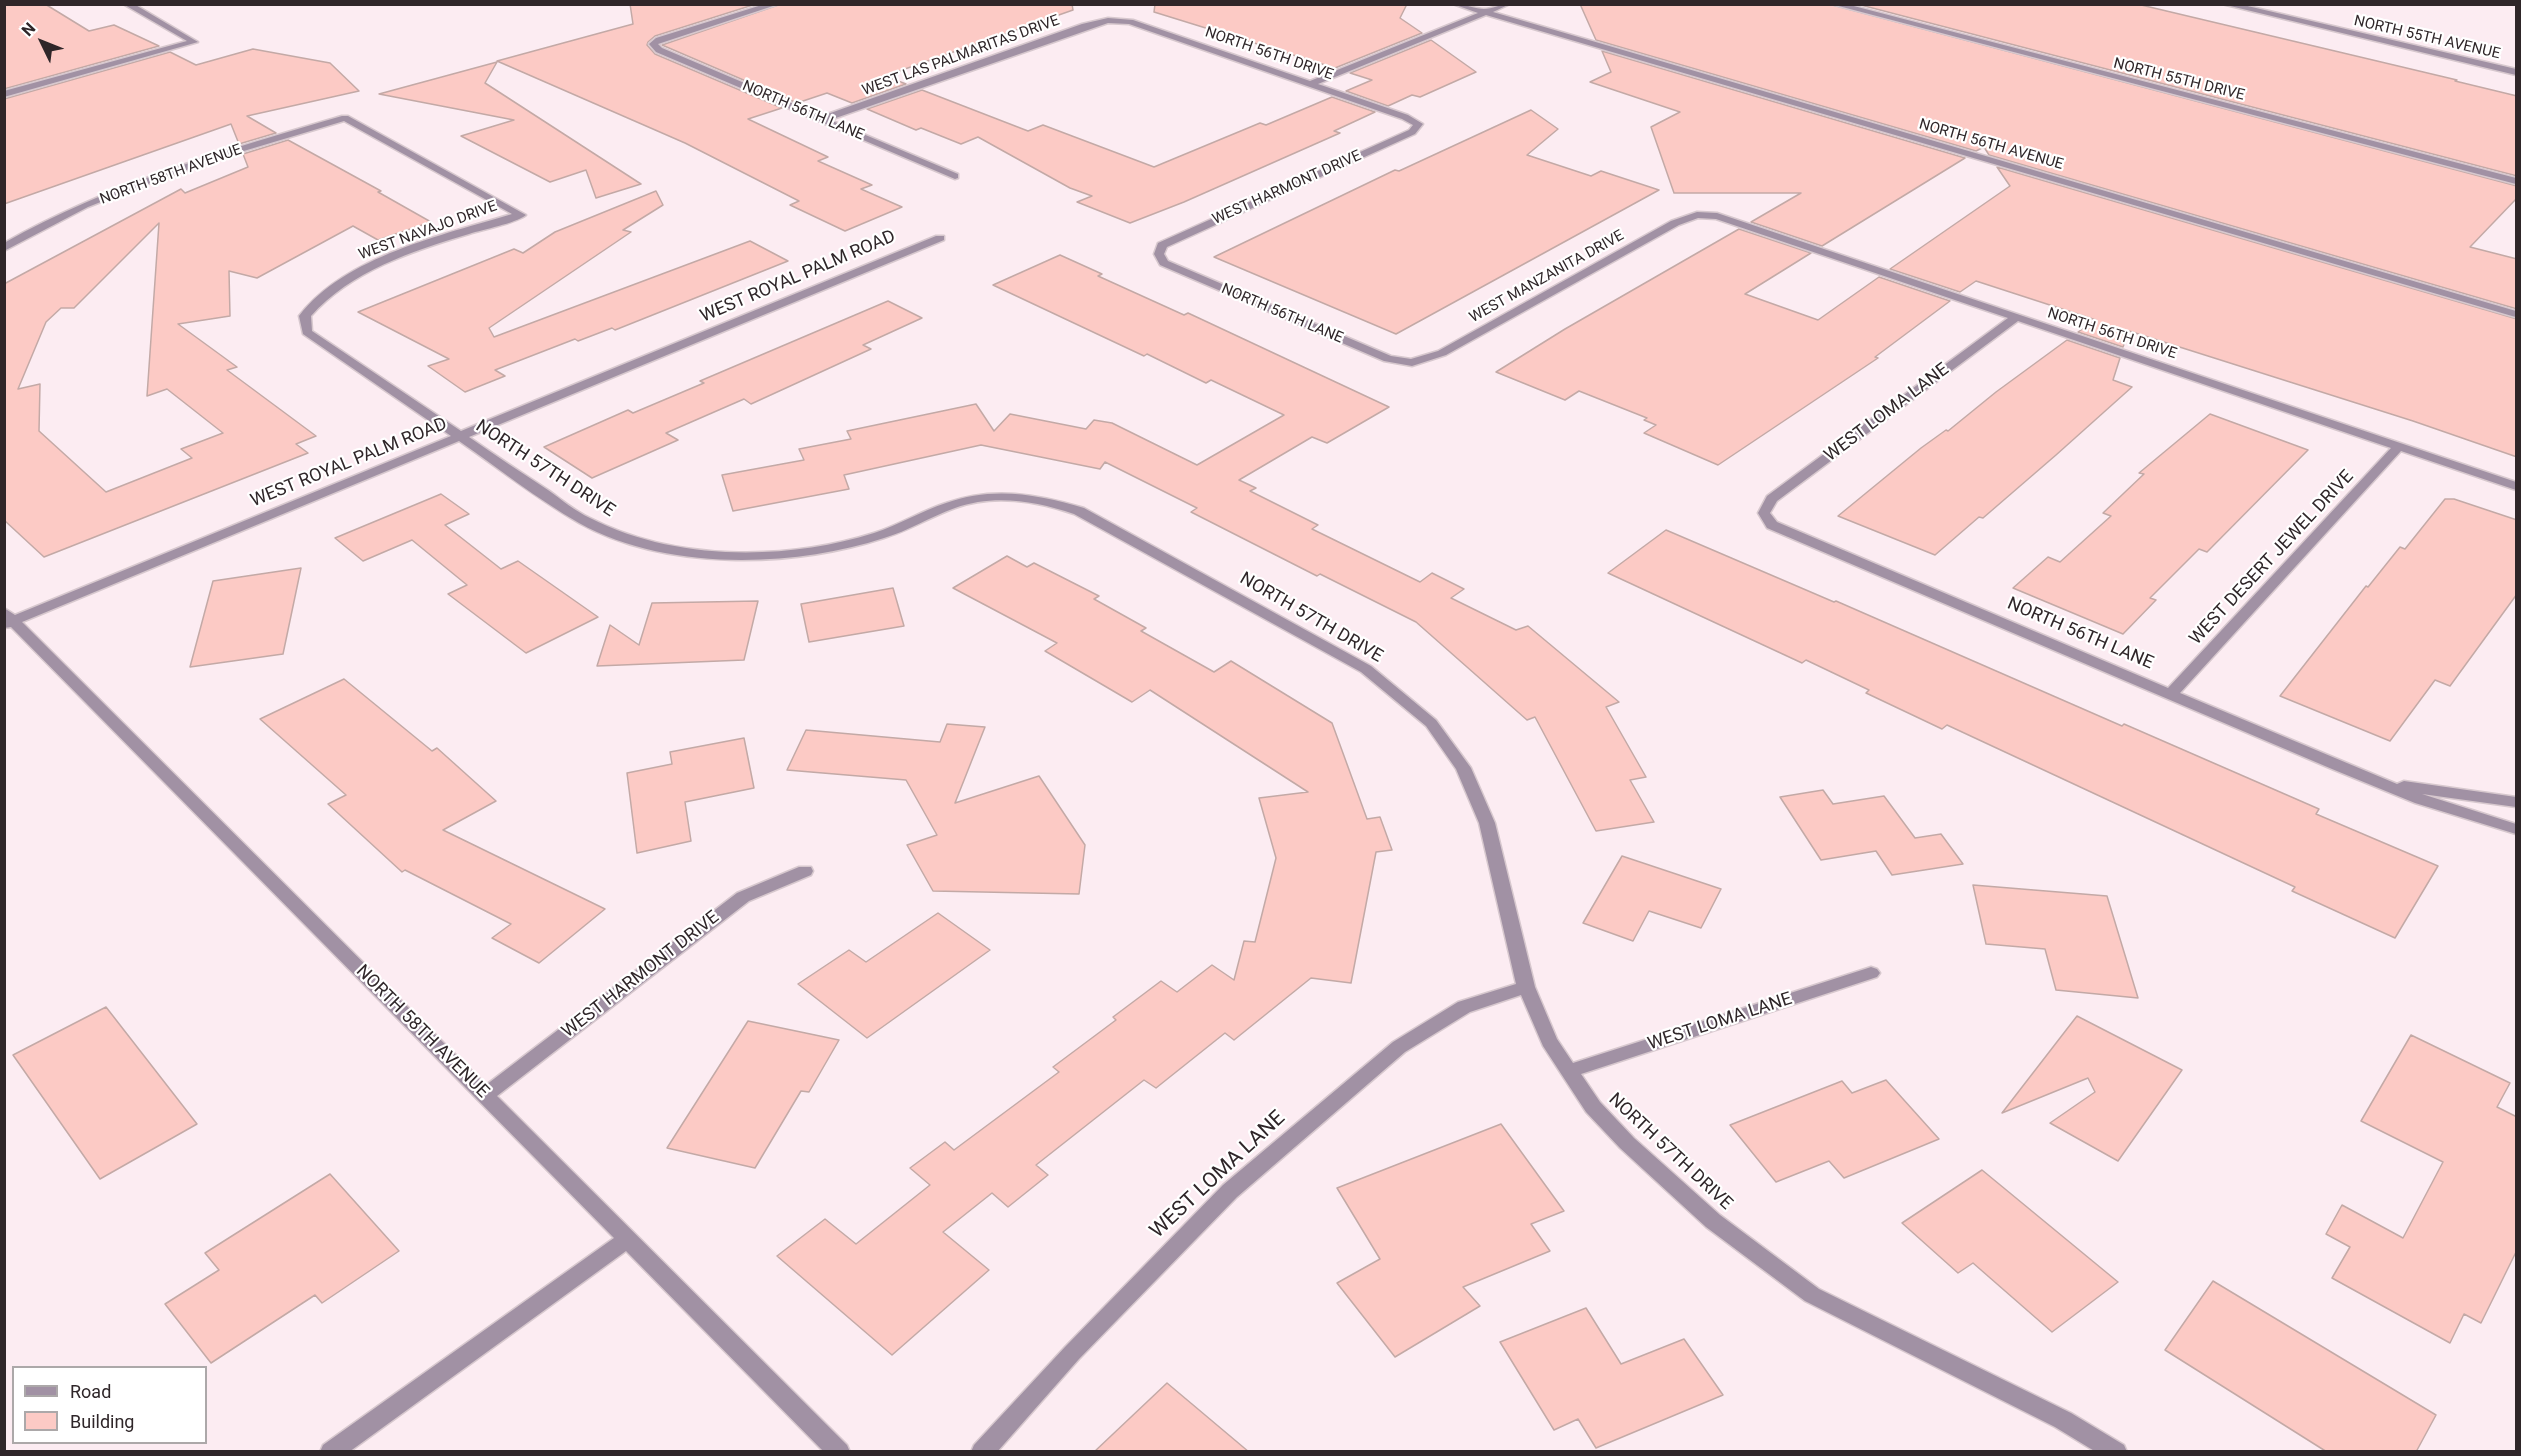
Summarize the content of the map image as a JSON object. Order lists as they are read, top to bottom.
{
  "streets": {
    "street": [
      "NORTH 55TH AVENUE",
      "NORTH 56TH DRIVE",
      "WEST LAS PALMARITAS DRIVE",
      "NORTH 55TH DRIVE",
      "NORTH 56TH LANE",
      "NORTH 56TH AVENUE",
      "NORTH 58TH AVENUE",
      "WEST HARMONT DRIVE",
      "WEST NAVAJO DRIVE",
      "WEST ROYAL PALM ROAD",
      "WEST MANZANITA DRIVE",
      "WEST LOMA LANE",
      "NORTH 57TH DRIVE",
      "WEST DESERT JEWEL DRIVE"
    ]
  },
  "crossings": [
    ["NORTH 56TH DRIVE", "WEST LAS PALMARITAS DRIVE"],
    ["NORTH 56TH DRIVE", "WEST HARMONT DRIVE"],
    ["NORTH 56TH DRIVE", "WEST MANZANITA DRIVE"],
    ["NORTH 56TH DRIVE", "WEST LOMA LANE"],
    ["NORTH 56TH DRIVE", "WEST DESERT JEWEL DRIVE"],
    ["WEST LAS PALMARITAS DRIVE", "NORTH 56TH LANE"],
    ["NORTH 56TH LANE", "WEST HARMONT DRIVE"],
    ["NORTH 56TH LANE", "WEST MANZANITA DRIVE"],
    ["NORTH 56TH LANE", "WEST LOMA LANE"],
    ["NORTH 56TH LANE", "WEST DESERT JEWEL DRIVE"],
    ["NORTH 58TH AVENUE", "WEST HARMONT DRIVE"],
    ["NORTH 58TH AVENUE", "WEST NAVAJO DRIVE"],
    ["NORTH 58TH AVENUE", "WEST ROYAL PALM ROAD"],
    ["WEST NAVAJO DRIVE", "NORTH 57TH DRIVE"],
    ["WEST ROYAL PALM ROAD", "NORTH 57TH DRIVE"],
    ["WEST LOMA LANE", "NORTH 57TH DRIVE"]
  ],
  "legend": ["Road", "Building"],
  "north": "top left"
}
